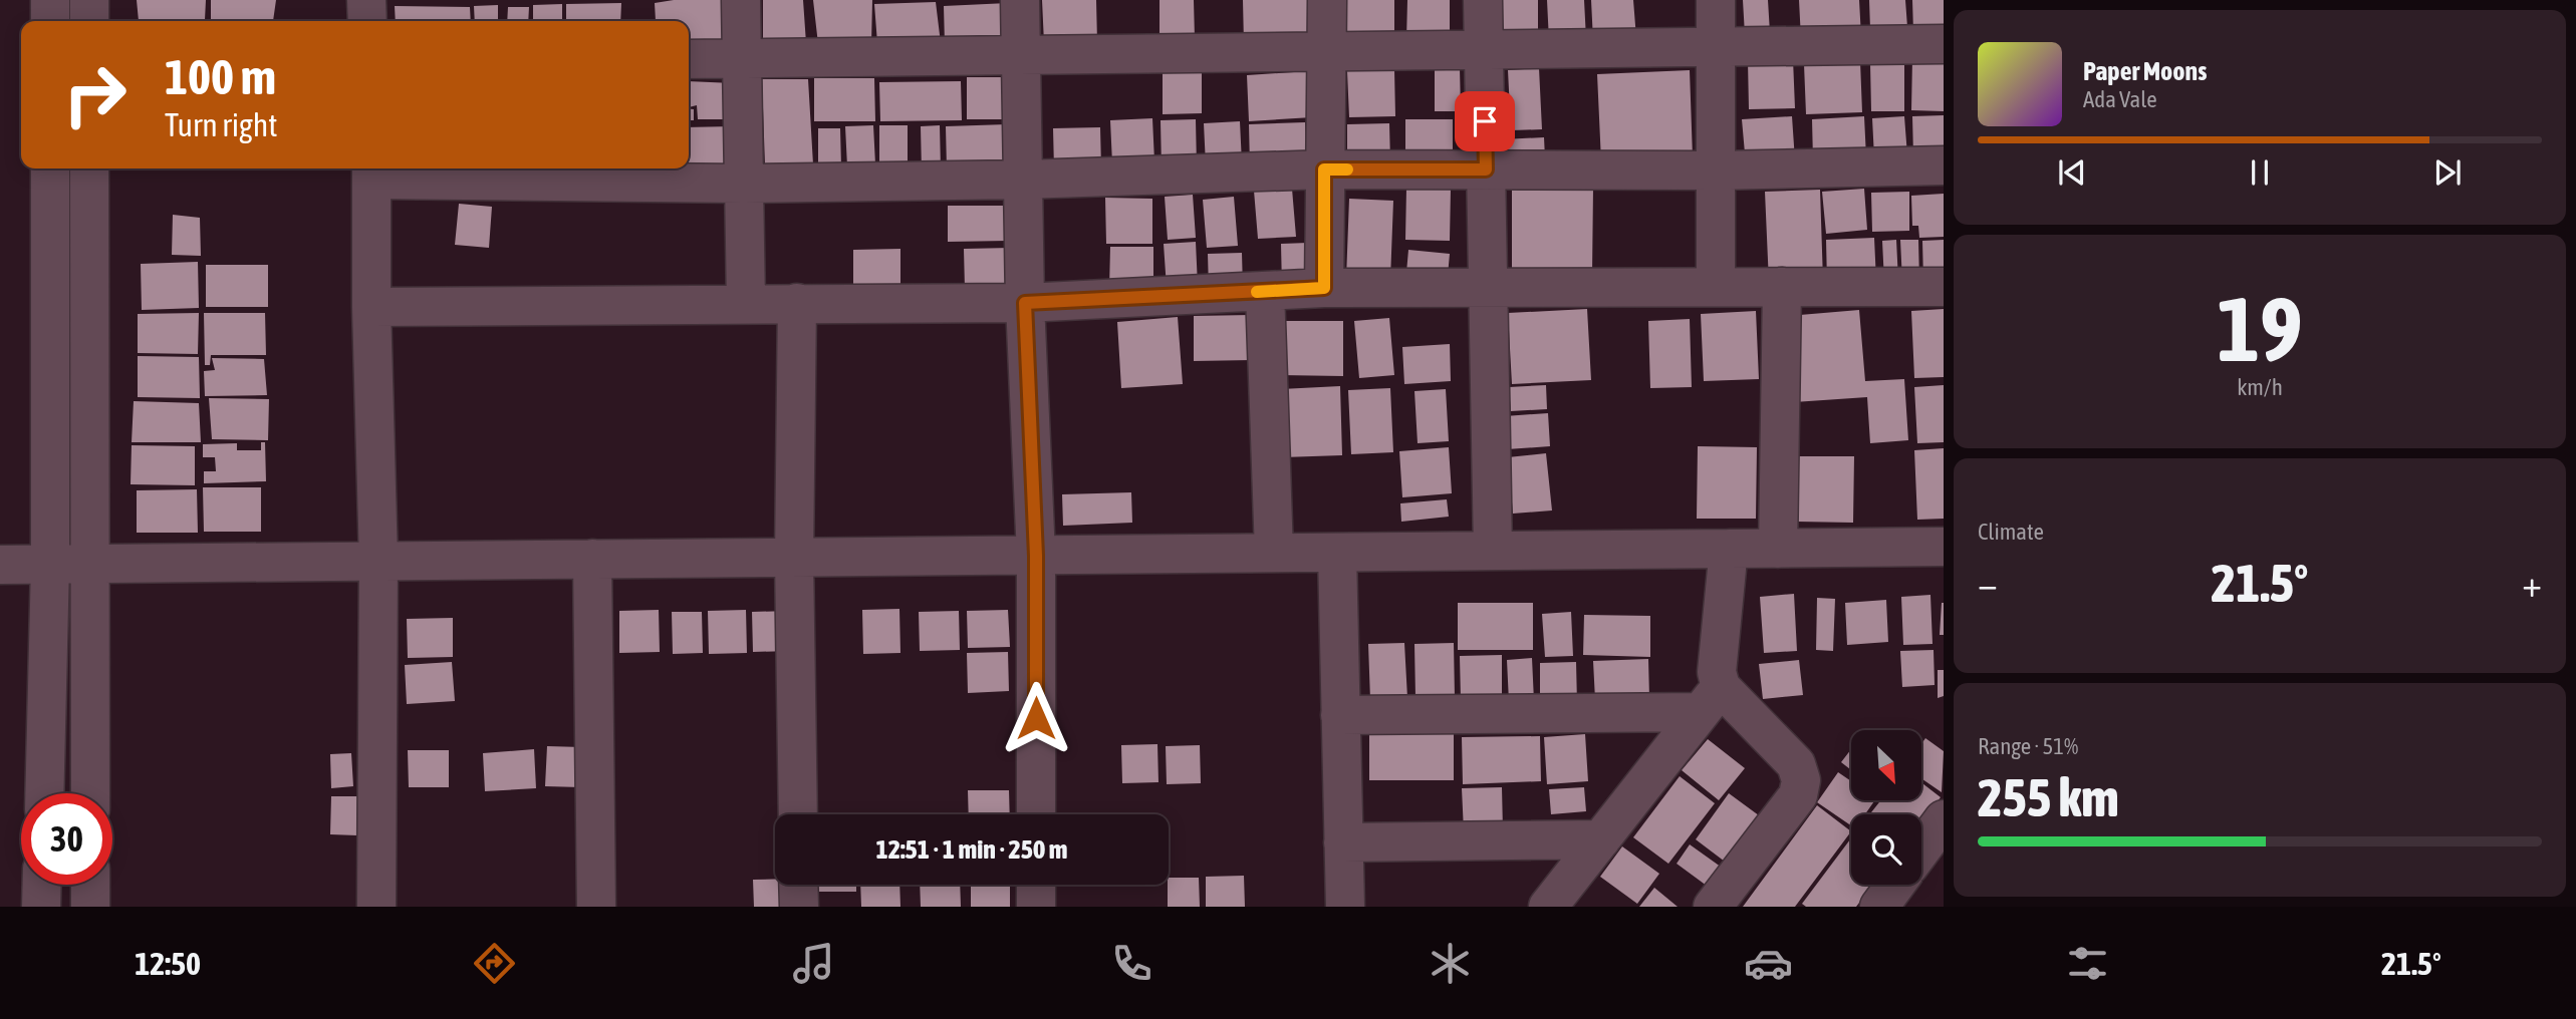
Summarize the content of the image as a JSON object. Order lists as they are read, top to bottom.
{
  "north": "bottom right",
  "page": {
    "turn": ["100 m", "Turn right"],
    "song": ["Paper Moons", "Ada Vale"],
    "tile": [
      ["19", "km/h"],
      "Climate",
      ["Range · 51%", "255 km"]
    ],
    "heat": ["−", "21.5°", "+"],
    "limit": "30",
    "trip": "12:51 · 1 min · 250 m",
    "tabs": ["12:50", "21.5°"]
  }
}
